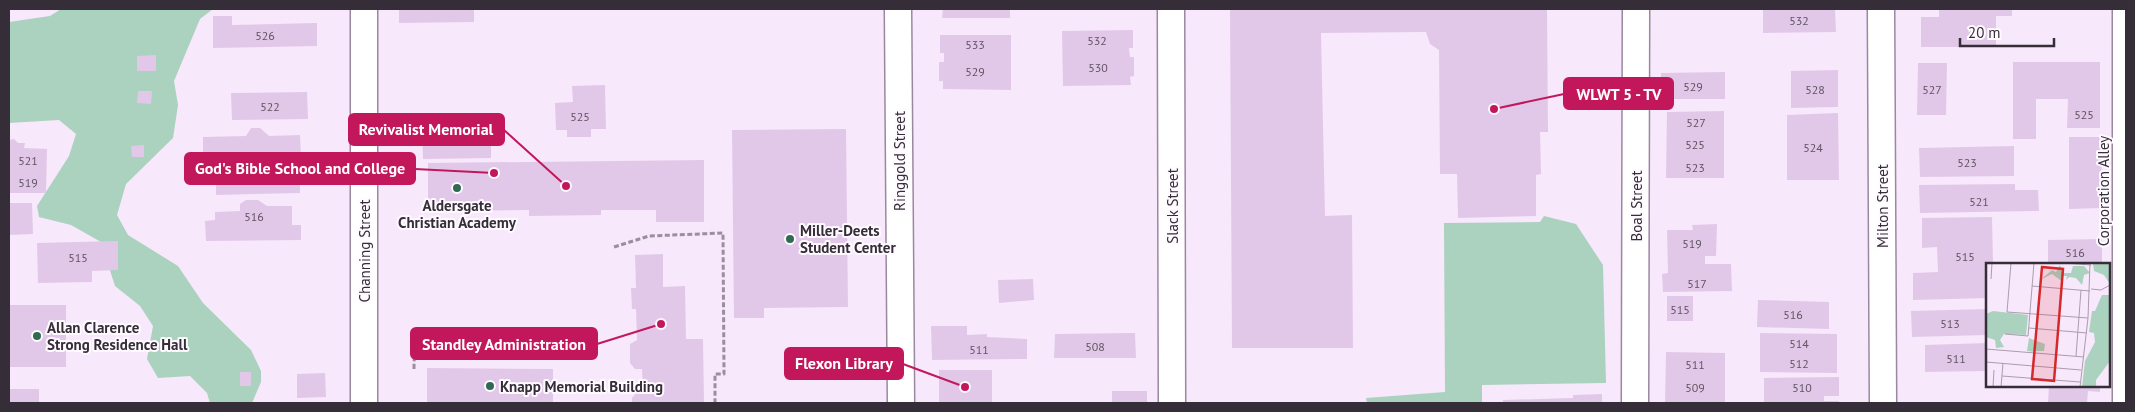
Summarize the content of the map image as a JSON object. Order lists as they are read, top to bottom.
{
  "streets": {
    "street": [
      "Ringgold Street",
      "Slack Street",
      "Boal Street",
      "Milton Street",
      "Channing Street"
    ],
    "lane": ["Corporation Alley"]
  },
  "places": [
    "WLWT 5 - TV",
    "God's Bible School and College",
    "Revivalist Memorial",
    "Aldersgate Christian Academy",
    "Miller-Deets Student Center",
    "Standley Administration",
    "Allan Clarence Strong Residence Hall",
    "Knapp Memorial Building",
    "Flexon Library"
  ],
  "house_numbers": [
    "532",
    "526",
    "532",
    "533",
    "530",
    "529",
    "529",
    "528",
    "527",
    "522",
    "525",
    "525",
    "527",
    "525",
    "524",
    "521",
    "523",
    "523",
    "519",
    "521",
    "516",
    "519",
    "516",
    "515",
    "515",
    "517",
    "515",
    "516",
    "513",
    "514",
    "508",
    "511",
    "511",
    "512",
    "511",
    "509",
    "510"
  ],
  "scale_bar": "20 m"
}
